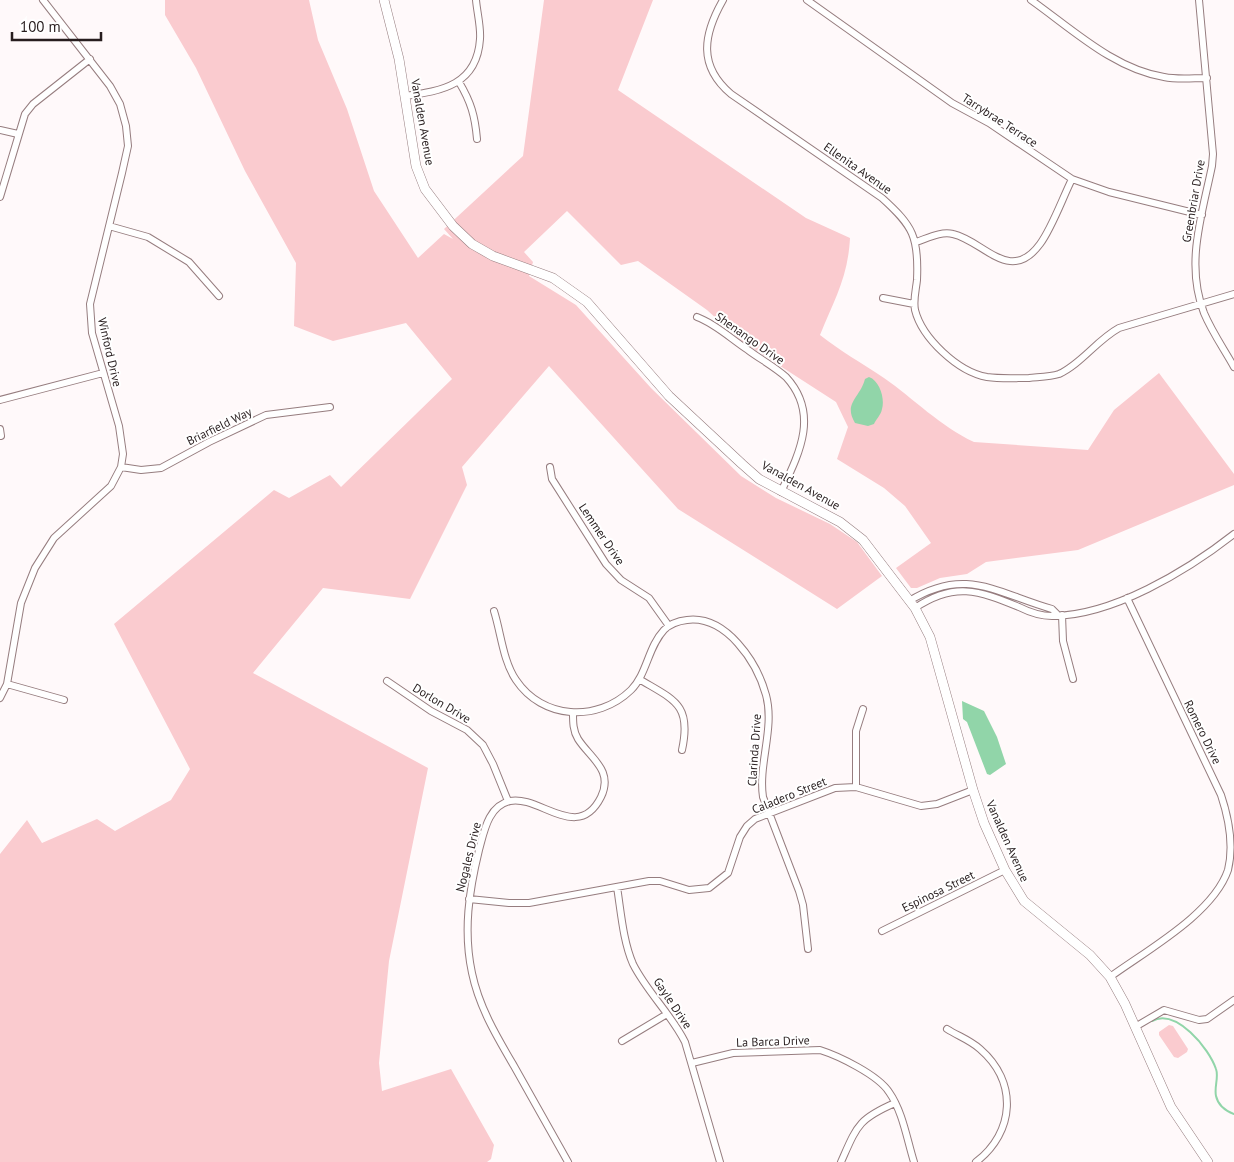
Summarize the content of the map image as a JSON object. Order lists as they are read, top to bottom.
{
  "streets": {
    "main road": ["Vanalden Avenue"],
    "street": [
      "Tarrybrae Terrace",
      "Ellenita Avenue",
      "Greenbriar Drive",
      "Shenango Drive",
      "Winford Drive",
      "Briarfield Way",
      "Lemmer Drive",
      "Dorlon Drive",
      "Romero Drive",
      "Clarinda Drive",
      "Caladero Street",
      "Nogales Drive",
      "Espinosa Street",
      "Gayle Drive",
      "La Barca Drive"
    ]
  },
  "crossings": [
    ["Tarrybrae Terrace", "Greenbriar Drive"],
    ["Vanalden Avenue", "Shenango Drive"],
    ["Vanalden Avenue", "Romero Drive"],
    ["Vanalden Avenue", "Caladero Street"],
    ["Vanalden Avenue", "Espinosa Street"],
    ["Ellenita Avenue", "Greenbriar Drive"],
    ["Winford Drive", "Briarfield Way"],
    ["Lemmer Drive", "Clarinda Drive"],
    ["Dorlon Drive", "Nogales Drive"],
    ["Clarinda Drive", "Caladero Street"],
    ["Caladero Street", "Nogales Drive"],
    ["Caladero Street", "Gayle Drive"],
    ["Gayle Drive", "La Barca Drive"]
  ],
  "scale_bar": "100 m"
}
